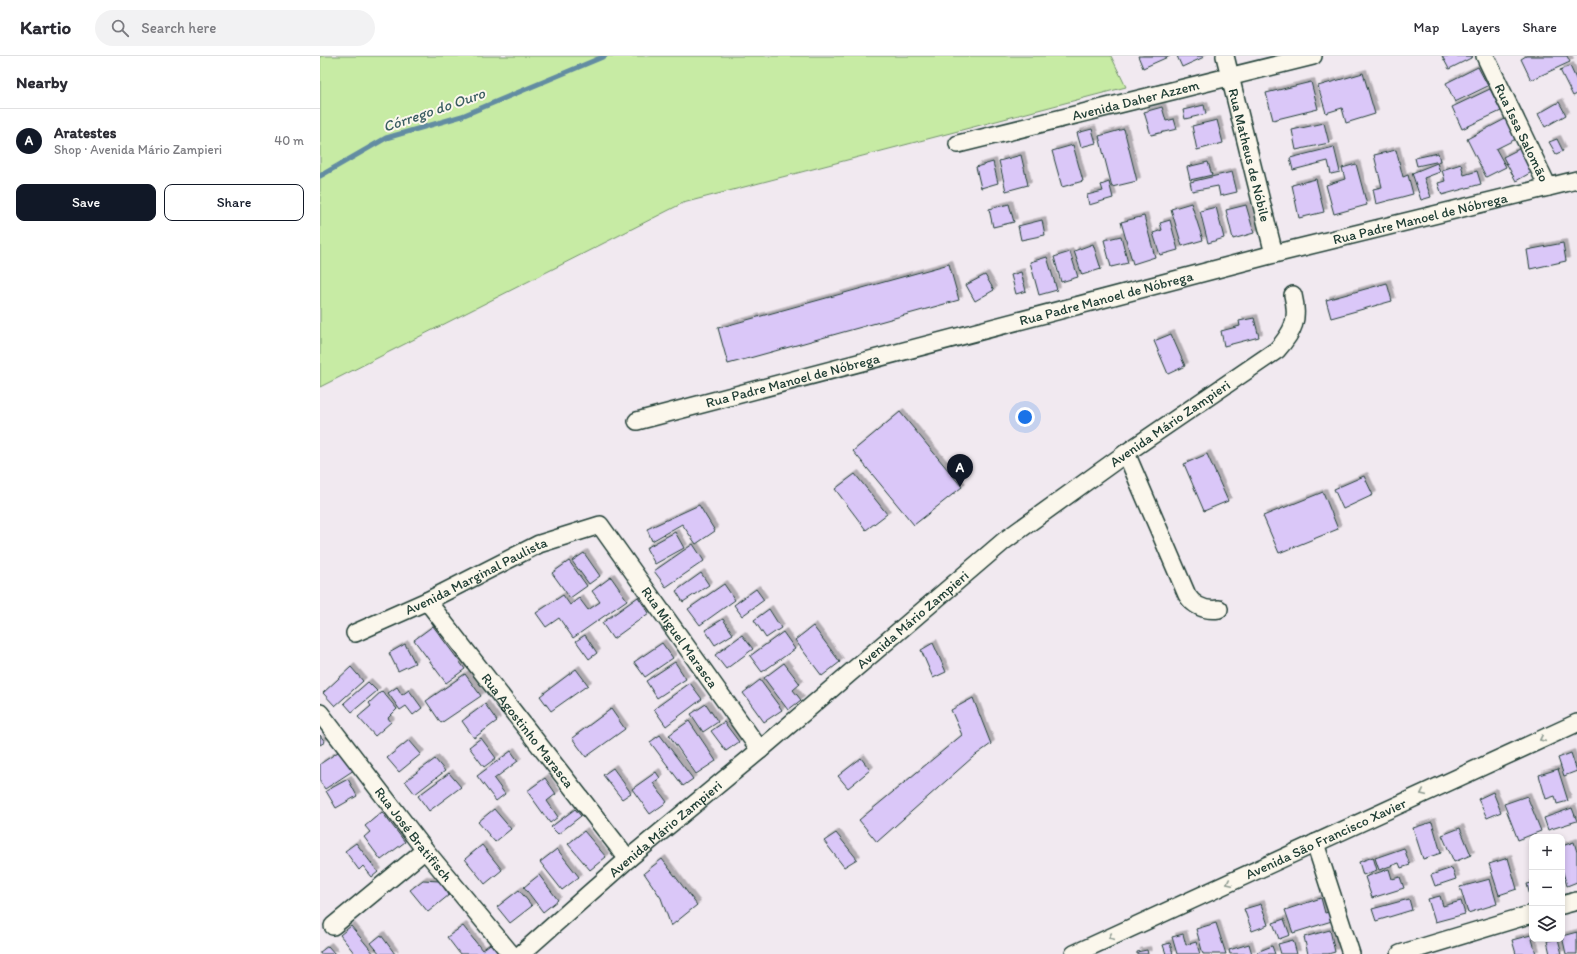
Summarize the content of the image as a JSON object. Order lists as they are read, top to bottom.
{
  "streets": {
    "street": [
      "Avenida Daher Azzem",
      "Rua Issa Salomão",
      "Rua Matheus de Nóbile",
      "Rua Padre Manoel de Nóbrega",
      "Avenida Mário Zampieri",
      "Avenida Marginal Paulista",
      "Rua Miguel Marasca",
      "Rua Agostinho Marasca",
      "Rua José Bratifisch",
      "Avenida São Francisco Xavier"
    ]
  },
  "crossings": [
    ["Avenida Daher Azzem", "Rua Matheus de Nóbile"],
    ["Rua Issa Salomão", "Rua Padre Manoel de Nóbrega"],
    ["Rua Matheus de Nóbile", "Rua Padre Manoel de Nóbrega"],
    ["Avenida Mário Zampieri", "Rua Miguel Marasca"],
    ["Avenida Mário Zampieri", "Rua Agostinho Marasca"],
    ["Avenida Marginal Paulista", "Rua Miguel Marasca"],
    ["Avenida Marginal Paulista", "Rua Agostinho Marasca"]
  ],
  "one_way": ["Avenida São Francisco Xavier"],
  "water": ["Córrego do Ouro"],
  "page": {
    "header": "Kartio",
    "search": "Search here",
    "nav": ["Map", "Layers", "Share"],
    "heading": "Nearby",
    "list": [
      {
        "mark": "A",
        "name": "Aratestes",
        "note": "Shop · Avenida Mário Zampieri",
        "value": "40 m"
      }
    ],
    "buttons": ["Save", "Share"],
    "pins": "A",
    "map_buttons": ["+", "−"]
  }
}
